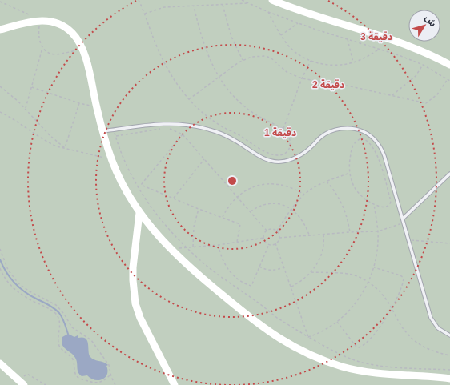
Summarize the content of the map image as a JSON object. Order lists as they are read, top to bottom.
{
  "north": "top right",
  "rings": ["3 دقيقة", "2 دقيقة", "1 دقيقة"]
}
